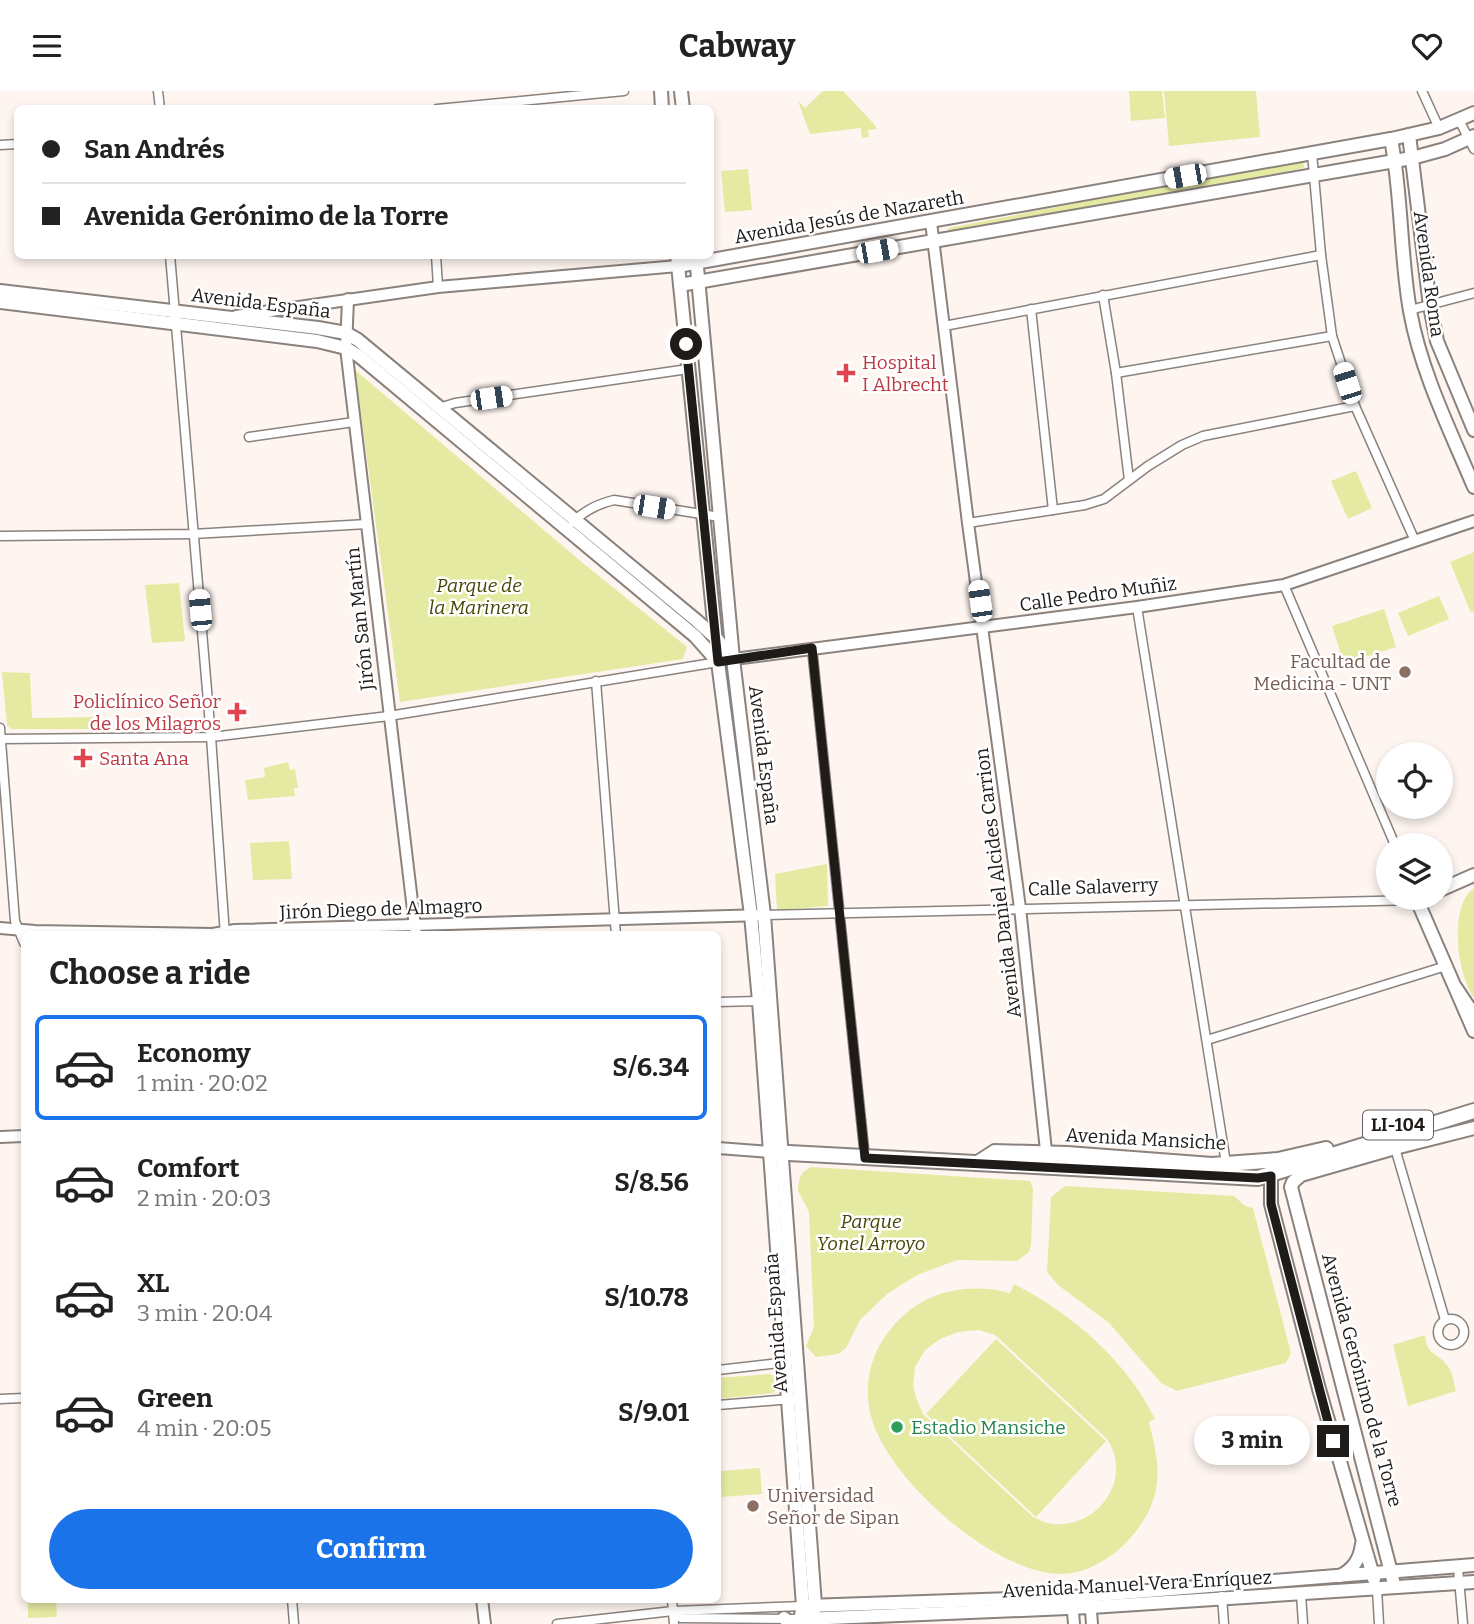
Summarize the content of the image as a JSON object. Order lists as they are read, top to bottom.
{
  "streets": {
    "highway": ["LI-104", "Avenida Mansiche"],
    "main road": [
      "Avenida Jesús de Nazareth",
      "Avenida Roma",
      "Avenida España",
      "Avenida Gerónimo de la Torre",
      "Avenida Manuel Vera Enríquez"
    ],
    "street": [
      "Calle Pedro Muñiz",
      "Jirón San Martín",
      "Avenida Daniel Alcides Carrion",
      "Calle Salaverry",
      "Jirón Diego de Almagro"
    ]
  },
  "crossings": [
    ["Avenida Jesús de Nazareth", "Avenida Roma"],
    ["Avenida Jesús de Nazareth", "Avenida España"],
    ["Avenida Jesús de Nazareth", "Jirón San Martín"],
    ["Avenida Jesús de Nazareth", "Avenida Daniel Alcides Carrion"],
    ["Avenida España", "Calle Pedro Muñiz"],
    ["Avenida España", "Jirón San Martín"],
    ["Avenida España", "Calle Salaverry"],
    ["Avenida España", "Jirón Diego de Almagro"],
    ["Avenida España", "Avenida Mansiche"],
    ["Avenida España", "Avenida Manuel Vera Enríquez"],
    ["Calle Pedro Muñiz", "Avenida Daniel Alcides Carrion"],
    ["Jirón San Martín", "Jirón Diego de Almagro"],
    ["Avenida Daniel Alcides Carrion", "Calle Salaverry"],
    ["Avenida Daniel Alcides Carrion", "Avenida Mansiche"],
    ["Calle Salaverry", "Jirón Diego de Almagro"],
    ["Avenida Gerónimo de la Torre", "Avenida Manuel Vera Enríquez"]
  ],
  "parks": ["Parque de la Marinera", "Parque Yonel Arroyo"],
  "places": {
    "health": ["Hospital I Albrecht", "Policlínico Señor de los Milagros", "Santa Ana"],
    "other": ["Facultad de Medicina - UNT", "Estadio Mansiche", "Universidad Señor de Sipan"]
  },
  "page": {
    "header": "Cabway",
    "banner": ["San Andrés", "Avenida Gerónimo de la Torre"],
    "heading": "Choose a ride",
    "list": [
      {
        "name": "Economy",
        "note": "1 min · 20:02",
        "value": "S/6.34"
      },
      {
        "name": "Comfort",
        "note": "2 min · 20:03",
        "value": "S/8.56"
      },
      {
        "name": "XL",
        "note": "3 min · 20:04",
        "value": "S/10.78"
      },
      {
        "name": "Green",
        "note": "4 min · 20:05",
        "value": "S/9.01"
      }
    ],
    "bubble": "3 min",
    "buttons": "Confirm"
  }
}
